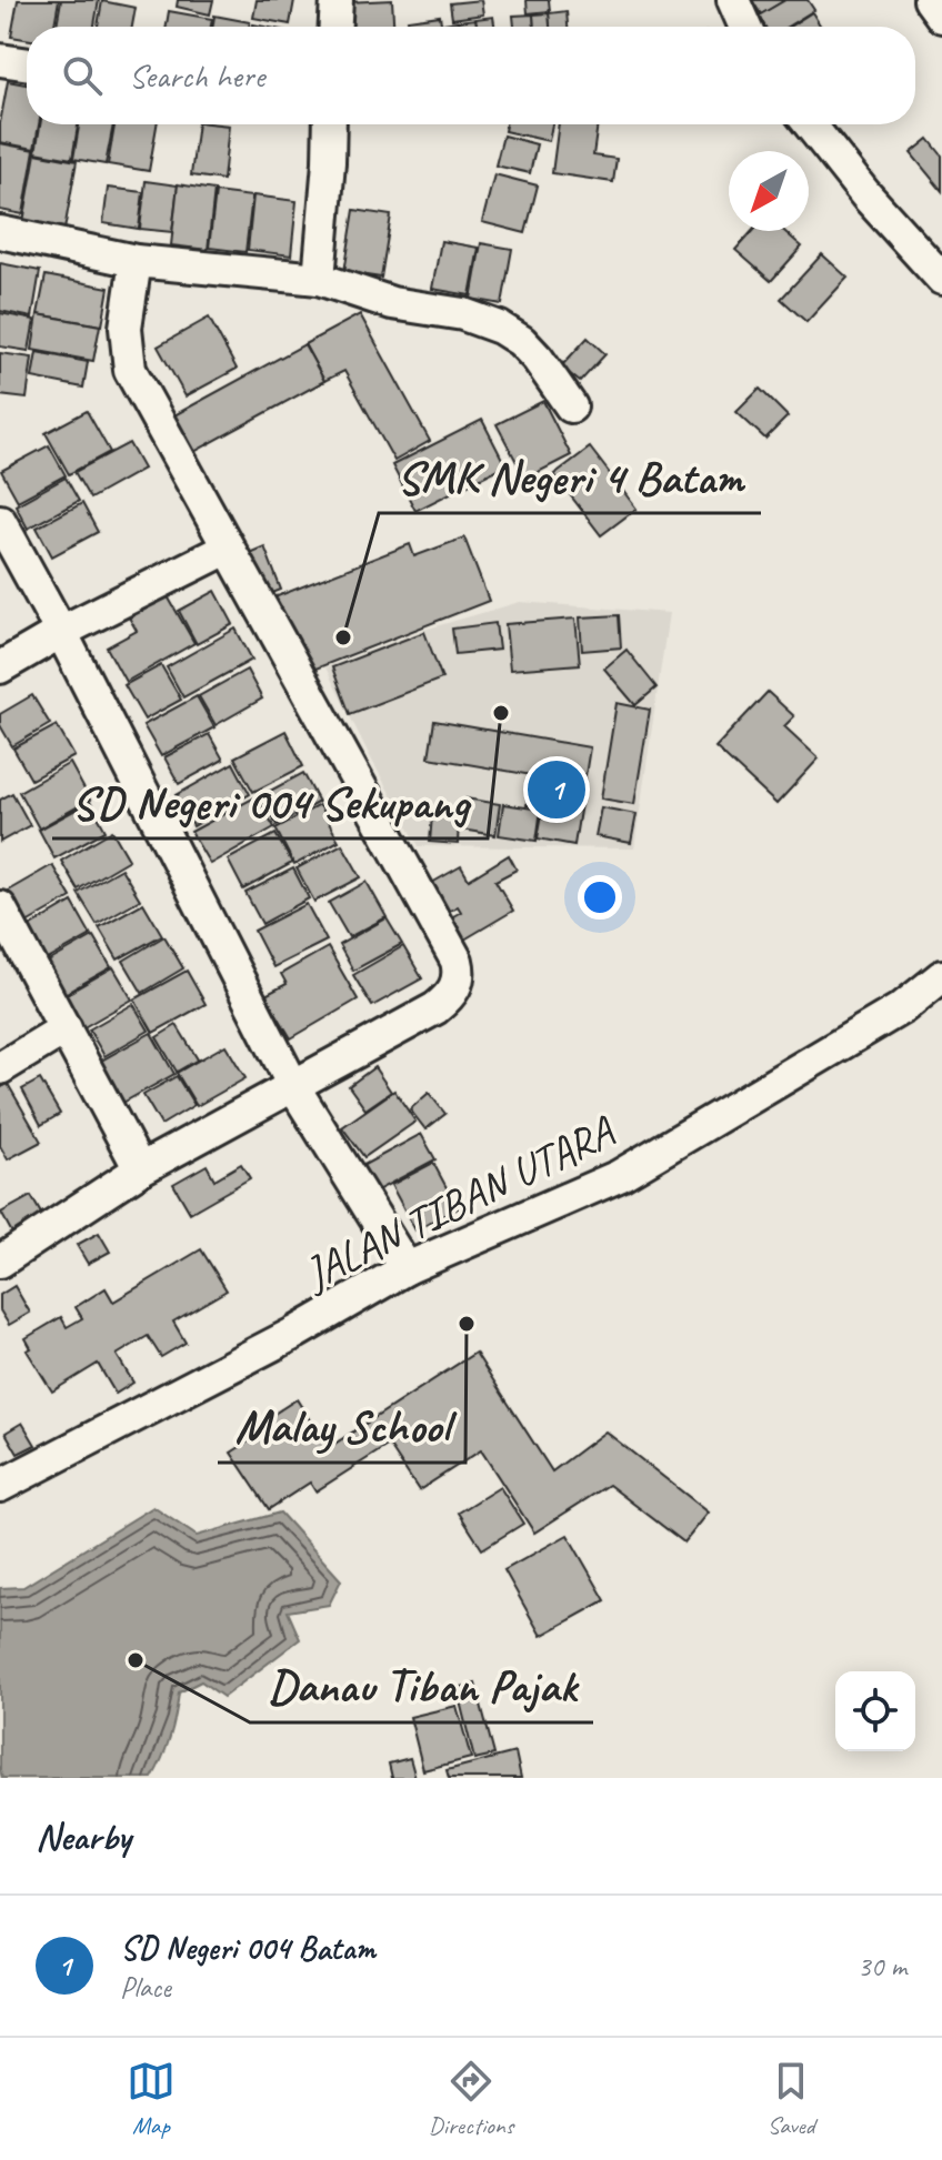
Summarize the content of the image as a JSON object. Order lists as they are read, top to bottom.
{
  "streets": {
    "street": ["JALAN TIBAN UTARA"]
  },
  "places": [
    "SMK Negeri 4 Batam",
    "SD Negeri 004 Sekupang",
    "Malay School",
    "Danau Tiban Pajak"
  ],
  "north": "bottom left",
  "page": {
    "search": "Search here",
    "pins": "1",
    "heading": "Nearby",
    "list": [
      {
        "mark": "1",
        "name": "SD Negeri 004 Batam",
        "note": "Place",
        "value": "30 m"
      }
    ],
    "nav": ["Map", "Directions", "Saved"]
  }
}
